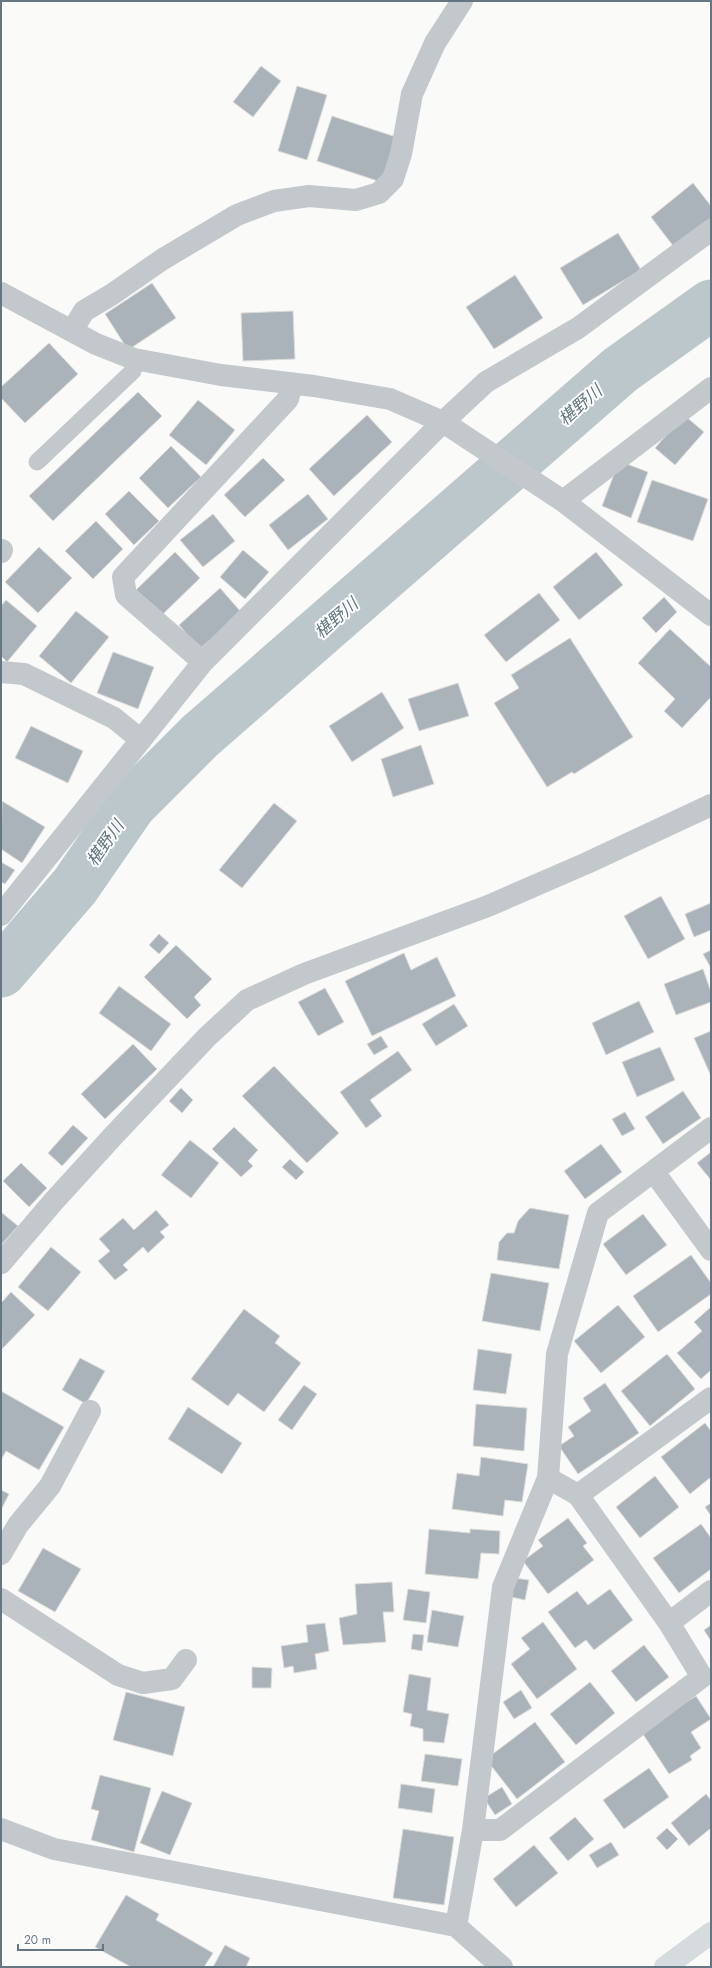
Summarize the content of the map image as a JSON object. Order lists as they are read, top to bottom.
{
  "water": ["椹野川"],
  "scale_bar": "20 m"
}
